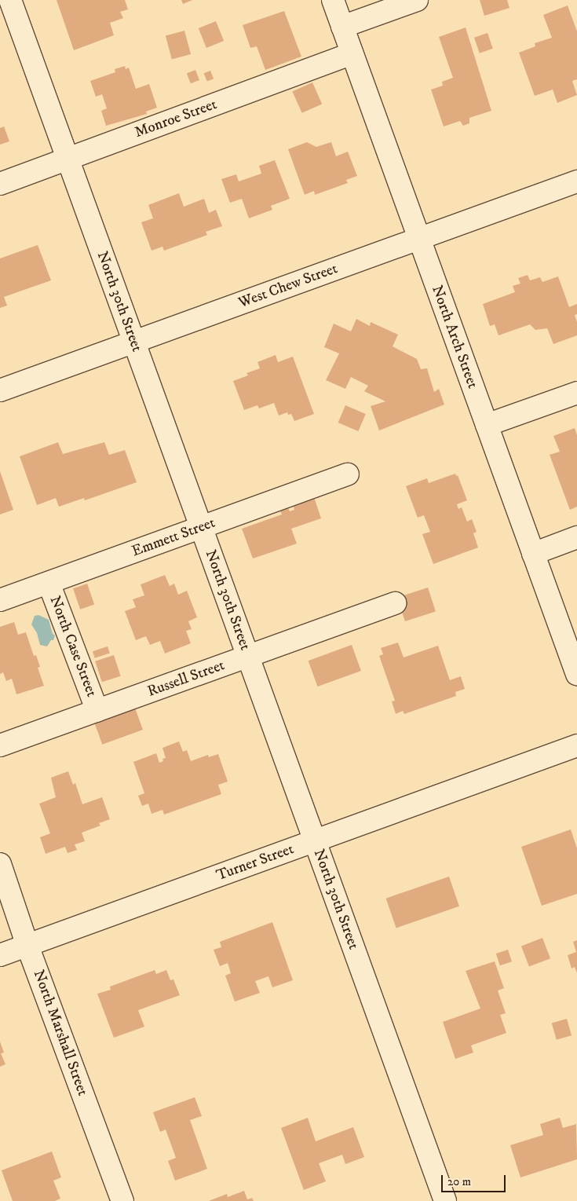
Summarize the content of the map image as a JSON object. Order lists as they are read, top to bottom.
{
  "streets": {
    "street": [
      "Monroe Street",
      "West Chew Street",
      "North 30th Street",
      "North Arch Street",
      "Emmett Street",
      "North Case Street",
      "Russell Street",
      "Turner Street",
      "North Marshall Street"
    ]
  },
  "crossings": [
    ["Monroe Street", "North 30th Street"],
    ["Monroe Street", "North Arch Street"],
    ["West Chew Street", "North 30th Street"],
    ["West Chew Street", "North Arch Street"],
    ["North 30th Street", "Emmett Street"],
    ["North 30th Street", "Russell Street"],
    ["North 30th Street", "Turner Street"],
    ["Emmett Street", "North Case Street"],
    ["North Case Street", "Russell Street"],
    ["Turner Street", "North Marshall Street"]
  ],
  "scale_bar": "20 m"
}
